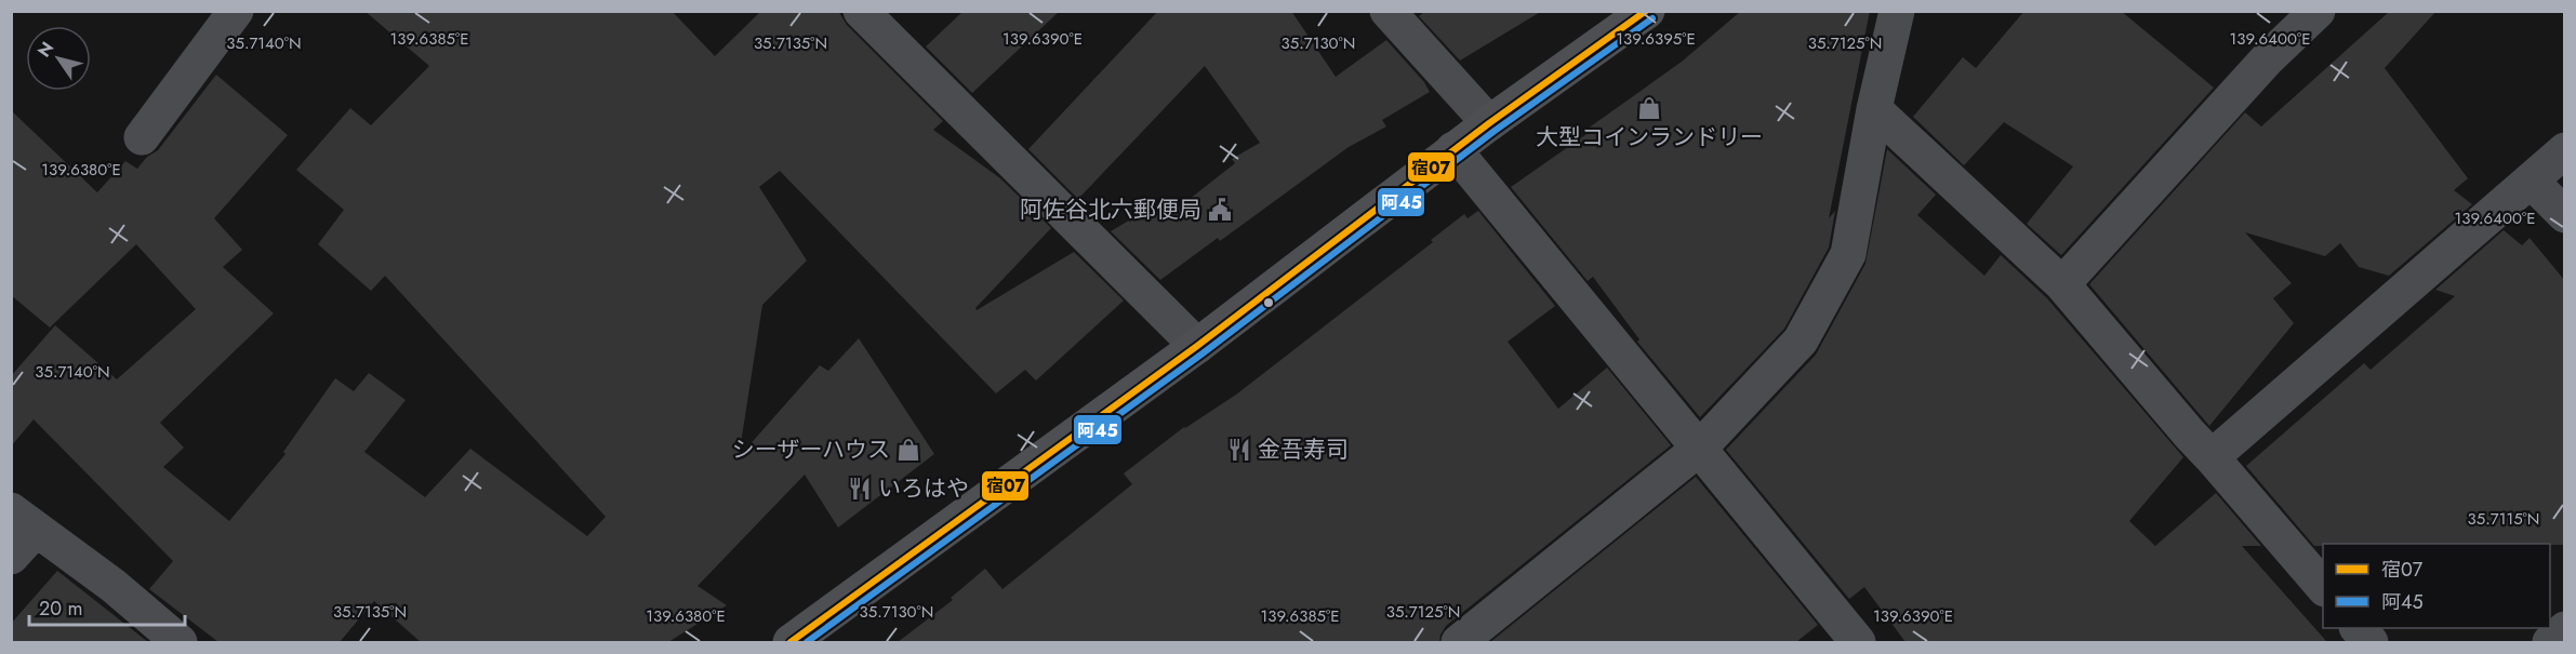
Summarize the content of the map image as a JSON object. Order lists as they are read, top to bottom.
{
  "places": {
    "shop": ["大型コインランドリー", "シーザーハウス"],
    "public building": ["阿佐谷北六郵便局"],
    "restaurant": ["金吾寿司", "いろはや"]
  },
  "lines": ["transit line 宿07", "transit line 阿45"],
  "legend": ["宿07", "阿45"],
  "scale_bar": "20 m",
  "north": "top left",
  "coordinates": [
    "139.6385°E",
    "139.6390°E",
    "139.6395°E",
    "139.6400°E",
    "35.7140°N",
    "35.7135°N",
    "35.7130°N",
    "35.7125°N",
    "139.6380°E",
    "35.7115°N"
  ]
}
